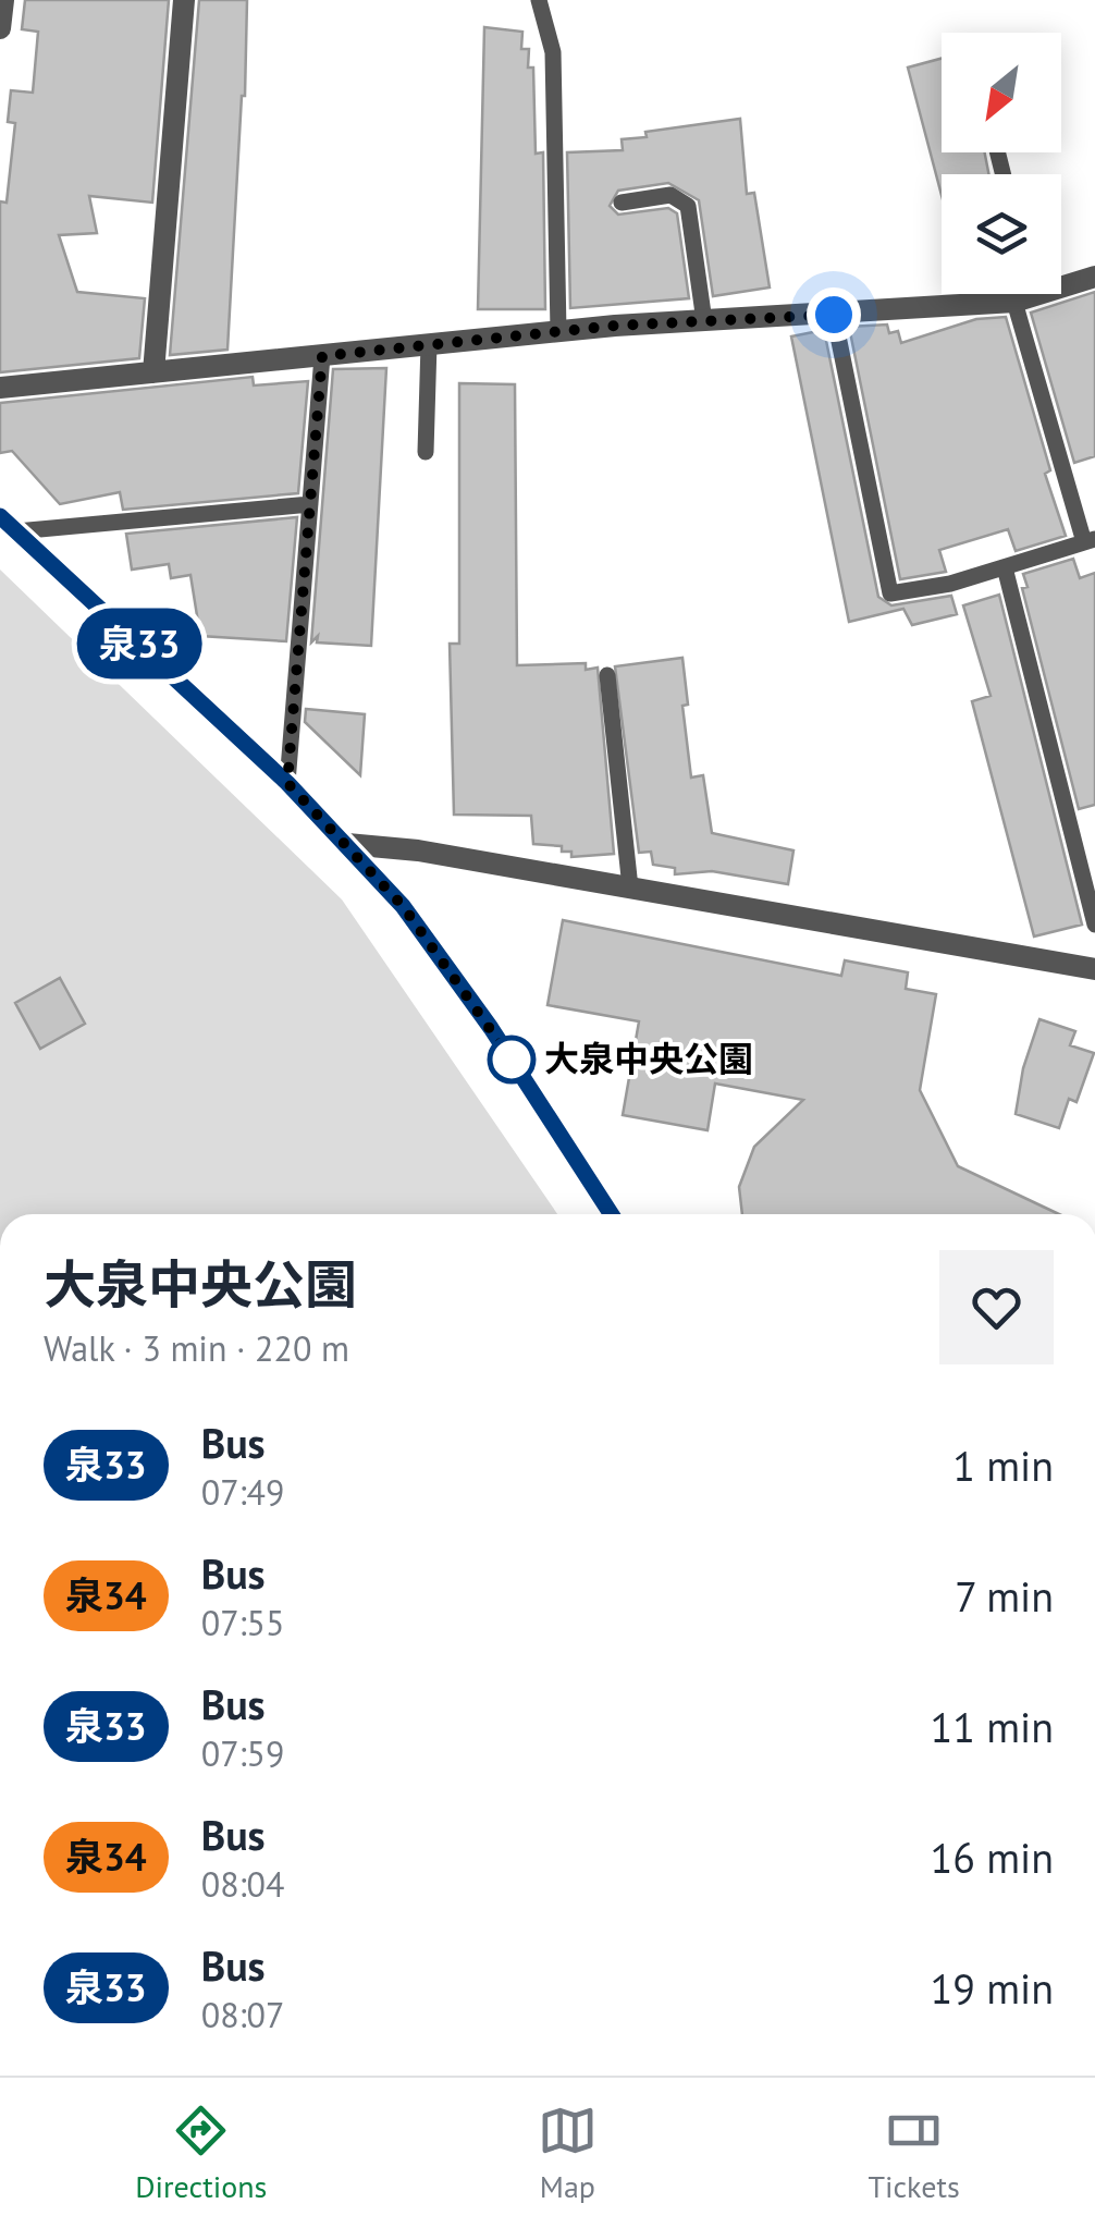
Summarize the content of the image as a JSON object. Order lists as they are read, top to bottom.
{
  "places": ["大泉中央公園"],
  "lines": ["bus line 泉33"],
  "north": "bottom left",
  "page": {
    "on_map": "泉33",
    "heading": ["大泉中央公園", "Walk · 3 min · 220 m"],
    "list": [
      {
        "mark": "泉33",
        "name": "Bus",
        "note": "07:49",
        "value": "1 min"
      },
      {
        "mark": "泉34",
        "name": "Bus",
        "note": "07:55",
        "value": "7 min"
      },
      {
        "mark": "泉33",
        "name": "Bus",
        "note": "07:59",
        "value": "11 min"
      },
      {
        "mark": "泉34",
        "name": "Bus",
        "note": "08:04",
        "value": "16 min"
      },
      {
        "mark": "泉33",
        "name": "Bus",
        "note": "08:07",
        "value": "19 min"
      }
    ],
    "tabs": ["Directions", "Map", "Tickets"]
  }
}
